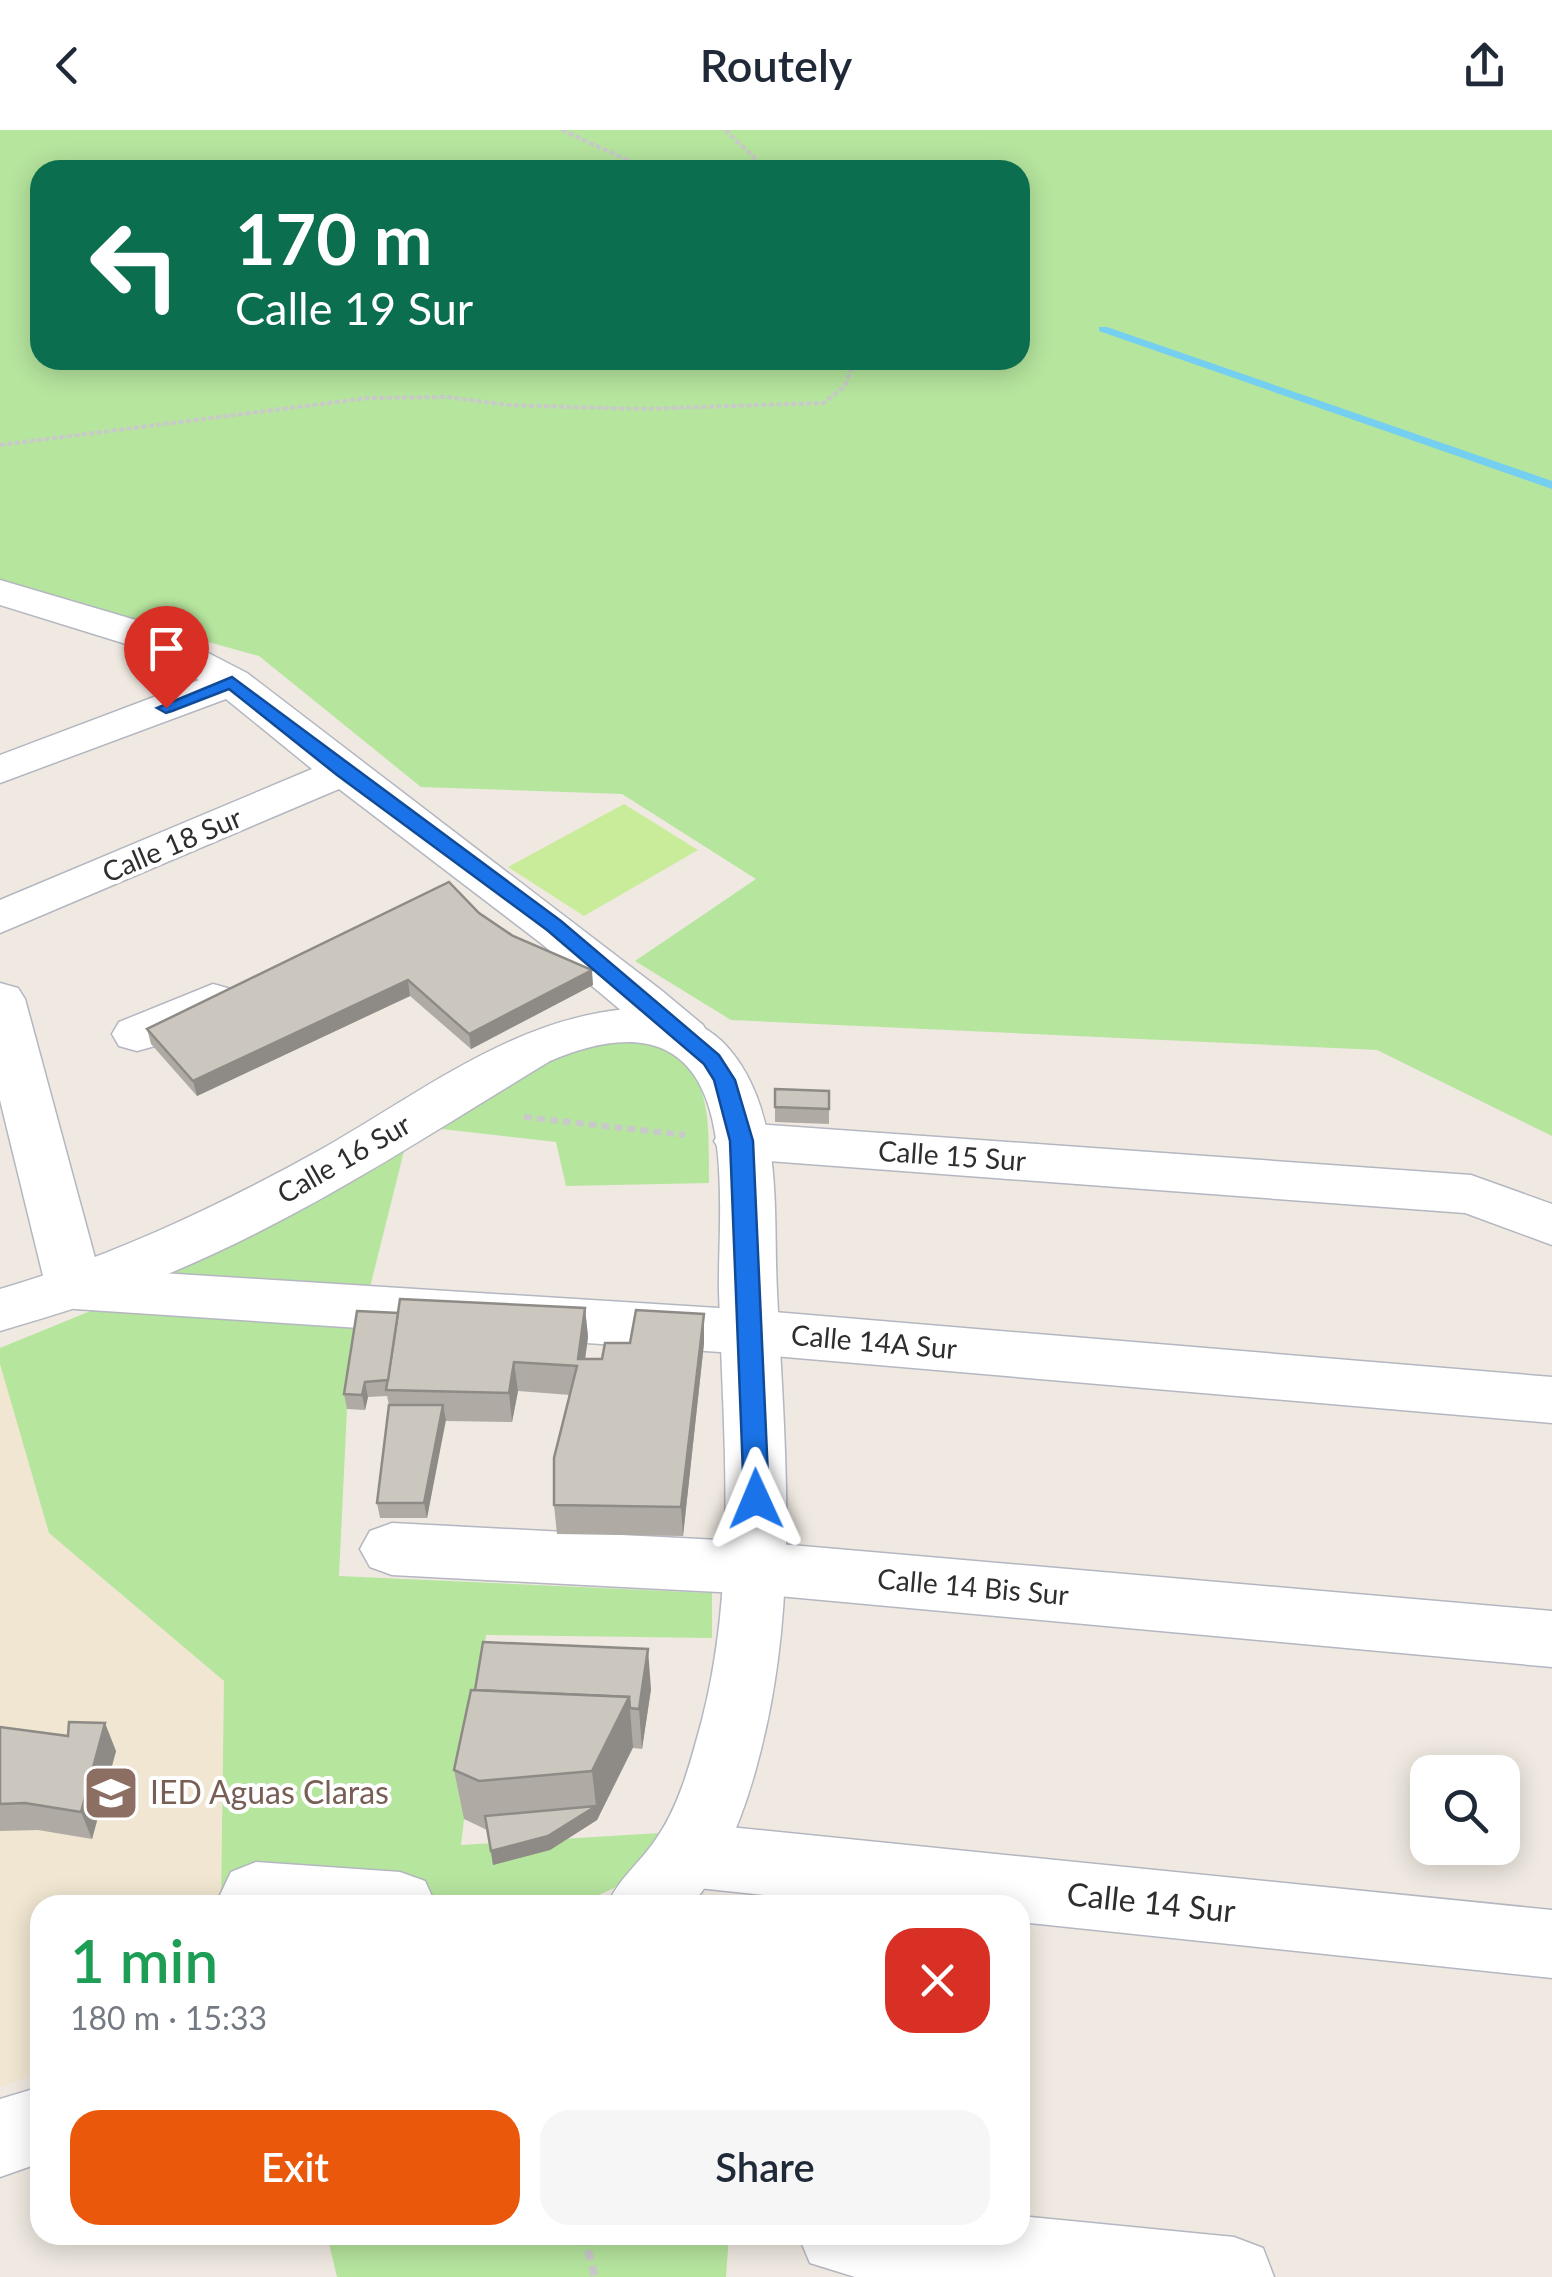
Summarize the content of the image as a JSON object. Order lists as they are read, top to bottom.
{
  "streets": {
    "street": [
      "Calle 18 Sur",
      "Calle 15 Sur",
      "Calle 16 Sur",
      "Calle 14A Sur",
      "Calle 14 Bis Sur",
      "Calle 14 Sur"
    ]
  },
  "crossings": [
    ["Calle 16 Sur", "Calle 14A Sur"]
  ],
  "places": {
    "school or university": ["IED Aguas Claras"]
  },
  "page": {
    "header": "Routely",
    "turn": ["170 m", "Calle 19 Sur"],
    "heading": ["1 min", "180 m · 15:33"],
    "buttons": ["Exit", "Share"]
  }
}
